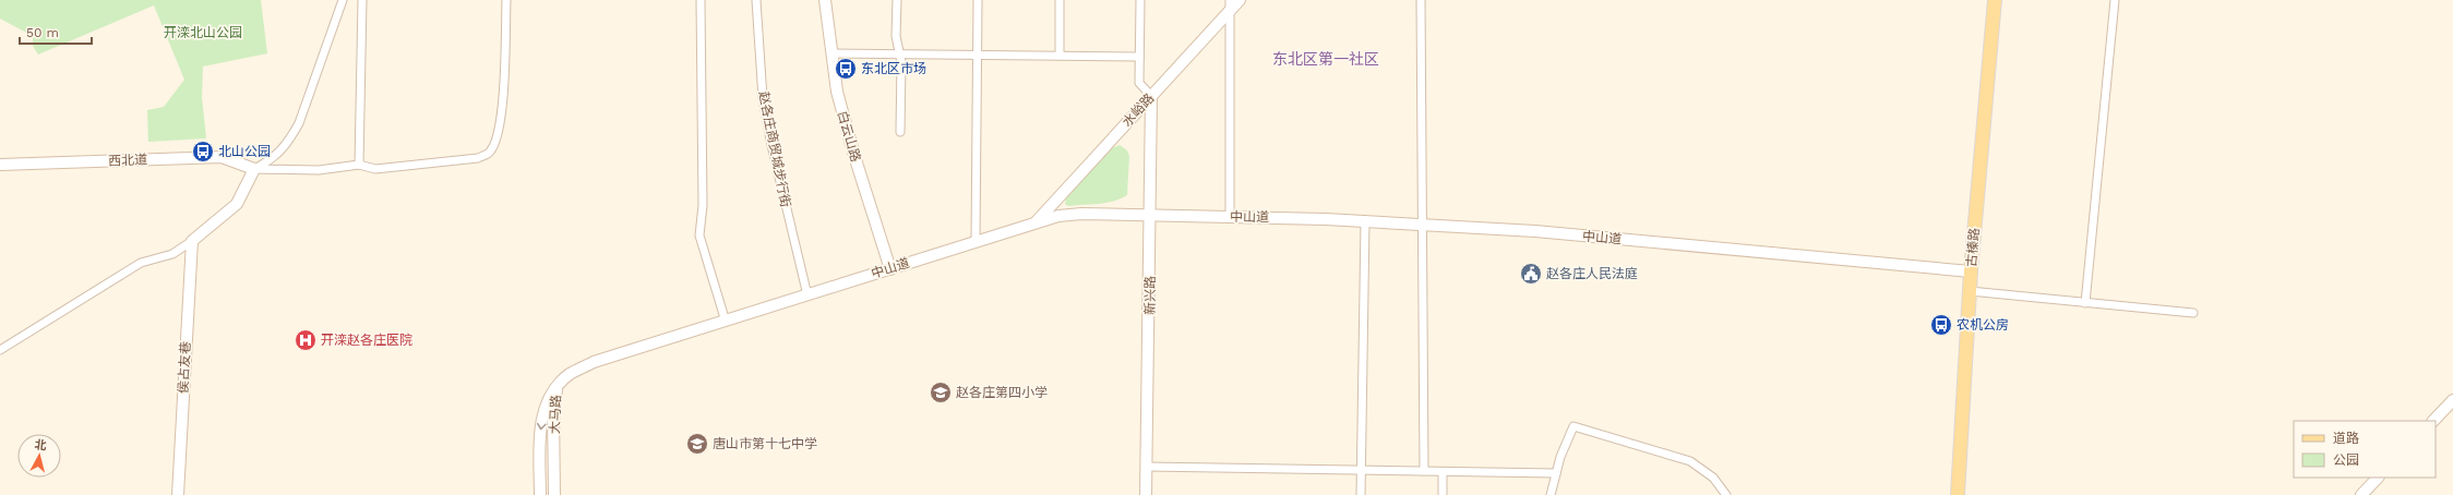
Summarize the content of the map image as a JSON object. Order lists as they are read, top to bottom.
{
  "streets": {
    "main road": ["古榛路"],
    "street": [
      "水峪路",
      "白云山路",
      "赵各庄商贸城步行街",
      "西北道",
      "中山道",
      "新兴路",
      "侯占友巷",
      "大马路"
    ]
  },
  "crossings": [
    ["水峪路", "中山道"],
    ["水峪路", "新兴路"],
    ["白云山路", "中山道"],
    ["赵各庄商贸城步行街", "中山道"],
    ["中山道", "古榛路"],
    ["中山道", "新兴路"],
    ["中山道", "大马路"]
  ],
  "districts": ["东北区第一社区"],
  "parks": ["开滦北山公园"],
  "places": {
    "bus stop": ["东北区市场", "北山公园", "农机公房"],
    "public building": ["赵各庄人民法庭"],
    "hospital": ["开滦赵各庄医院"],
    "school or university": ["赵各庄第四小学", "唐山市第十七中学"]
  },
  "legend": ["道路", "公园"],
  "scale_bar": "50 m",
  "north": "top"
}
